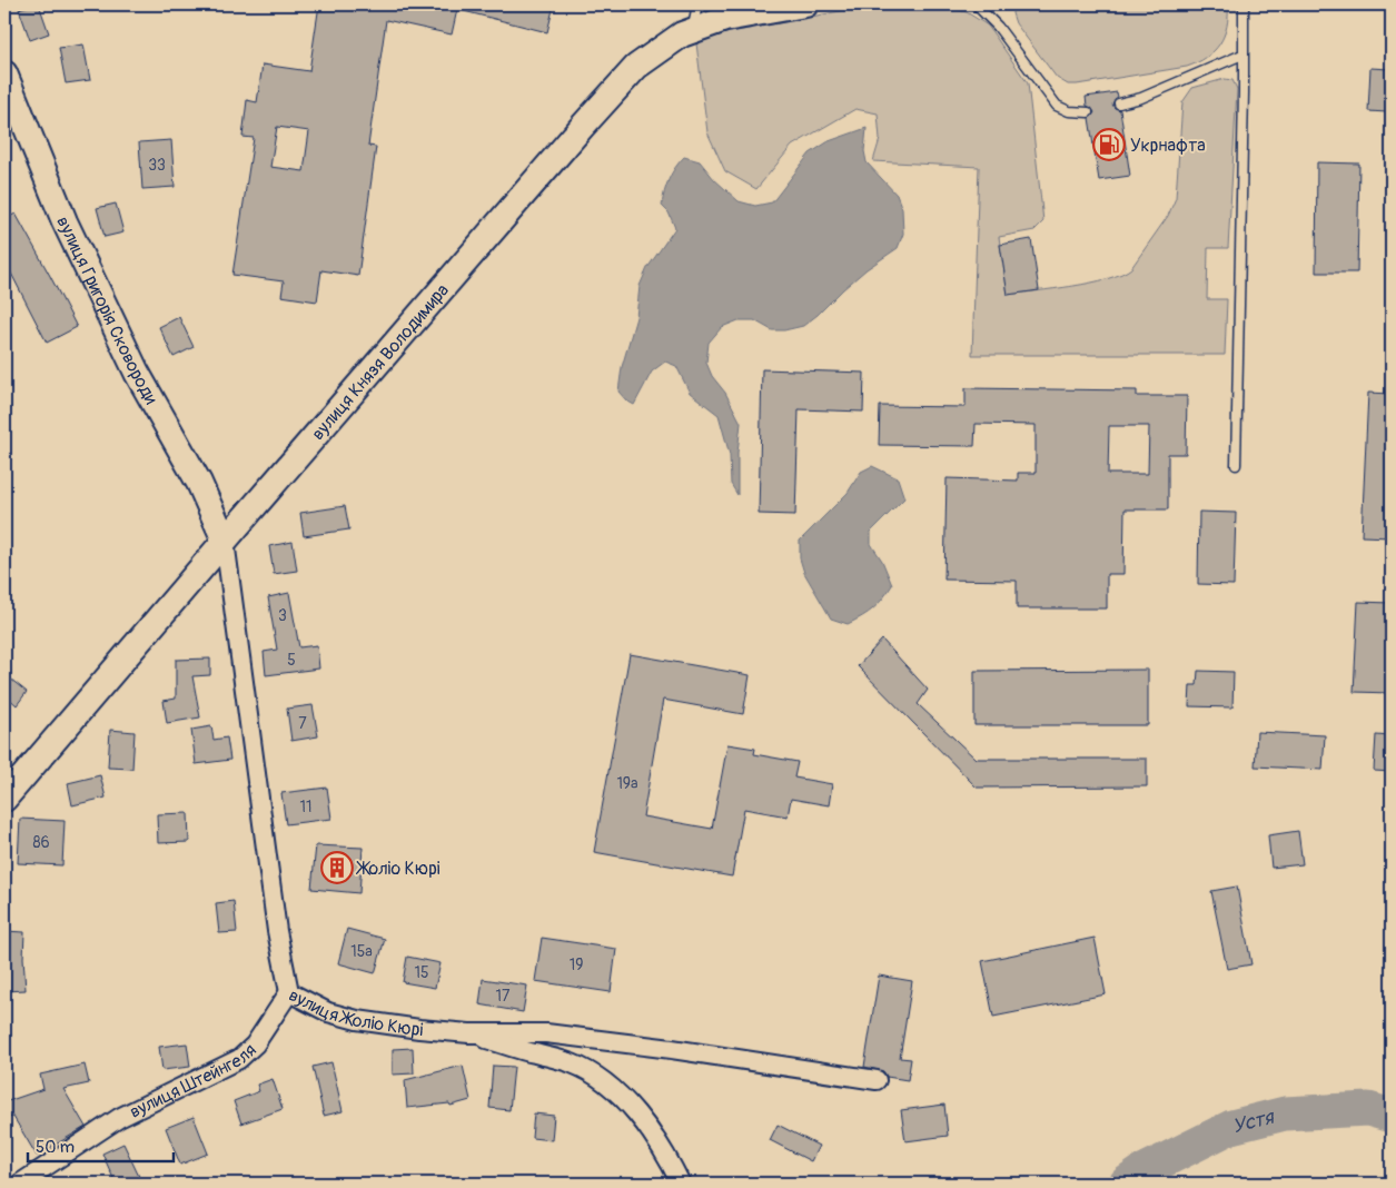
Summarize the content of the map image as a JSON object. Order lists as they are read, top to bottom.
{
  "streets": {
    "main road": ["вулиця Григорія Сковороди", "вулиця Князя Володимира"],
    "street": ["вулиця Жоліо Кюрі", "вулиця Штейнгеля"]
  },
  "crossings": [
    ["вулиця Григорія Сковороди", "вулиця Князя Володимира"],
    ["вулиця Григорія Сковороди", "вулиця Жоліо Кюрі"],
    ["вулиця Князя Володимира", "вулиця Жоліо Кюрі"],
    ["вулиця Жоліо Кюрі", "вулиця Штейнгеля"]
  ],
  "water": ["Устя"],
  "places": {
    "fuel station": ["Укрнафта"],
    "building": ["Жоліо Кюрі"]
  },
  "house_numbers": [
    "33",
    "3",
    "5",
    "7",
    "19а",
    "11",
    "86",
    "15а",
    "19",
    "15",
    "17"
  ],
  "scale_bar": "50 m"
}
